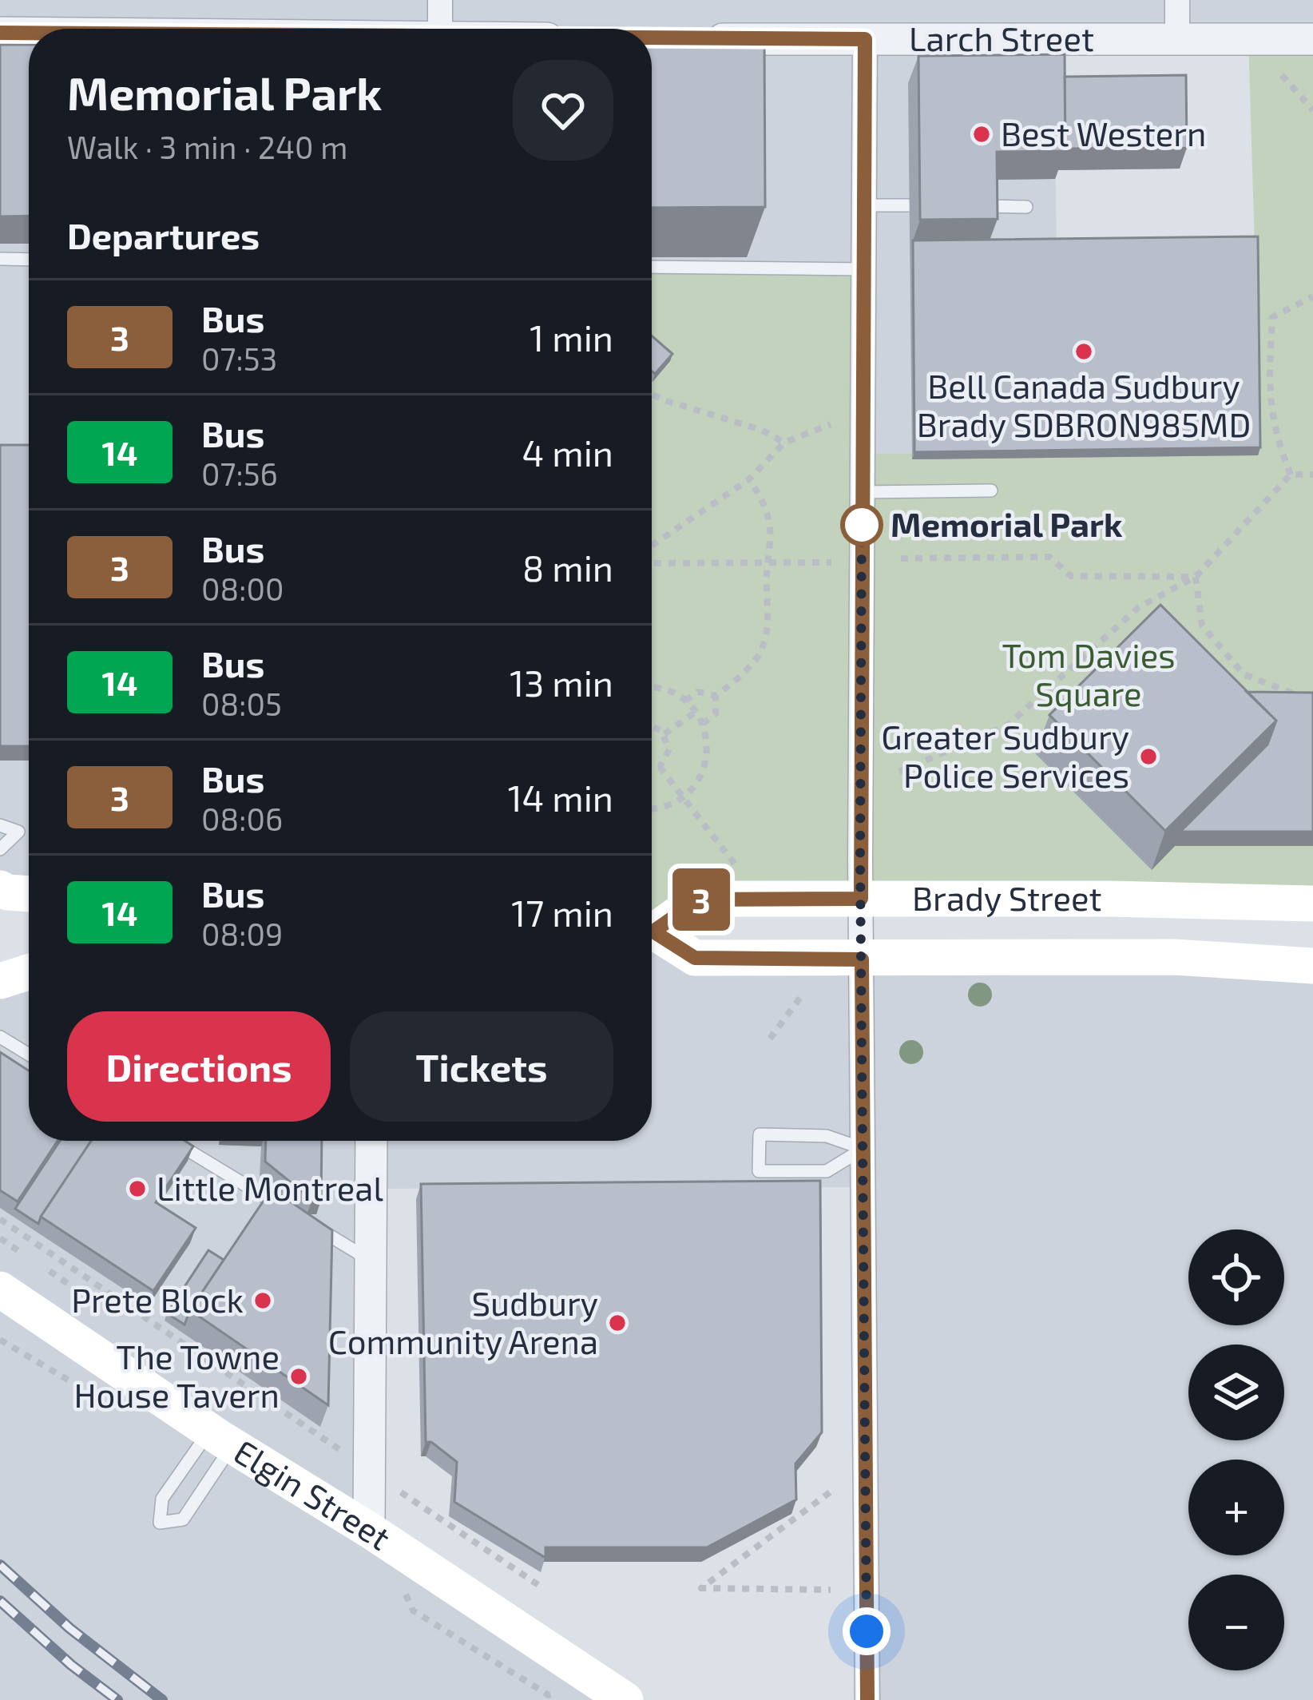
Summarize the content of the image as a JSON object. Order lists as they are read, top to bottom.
{
  "streets": {
    "main road": ["Brady Street", "Elgin Street"],
    "street": ["Larch Street"]
  },
  "parks": ["Tom Davies Square"],
  "places": [
    "Best Western",
    "Bell Canada Sudbury Brady SDBRON985MD",
    "Memorial Park",
    "Greater Sudbury Police Services",
    "Little Montreal",
    "Prete Block",
    "Sudbury Community Arena",
    "The Towne House Tavern"
  ],
  "lines": ["bus line 3"],
  "page": {
    "on_map": "3",
    "heading": [
      ["Memorial Park", "Walk · 3 min · 240 m"],
      "Departures"
    ],
    "list": [
      {
        "mark": "3",
        "name": "Bus",
        "note": "07:53",
        "value": "1 min"
      },
      {
        "mark": "14",
        "name": "Bus",
        "note": "07:56",
        "value": "4 min"
      },
      {
        "mark": "3",
        "name": "Bus",
        "note": "08:00",
        "value": "8 min"
      },
      {
        "mark": "14",
        "name": "Bus",
        "note": "08:05",
        "value": "13 min"
      },
      {
        "mark": "3",
        "name": "Bus",
        "note": "08:06",
        "value": "14 min"
      },
      {
        "mark": "14",
        "name": "Bus",
        "note": "08:09",
        "value": "17 min"
      }
    ],
    "buttons": ["Directions", "Tickets"],
    "map_buttons": ["+", "−"]
  }
}
